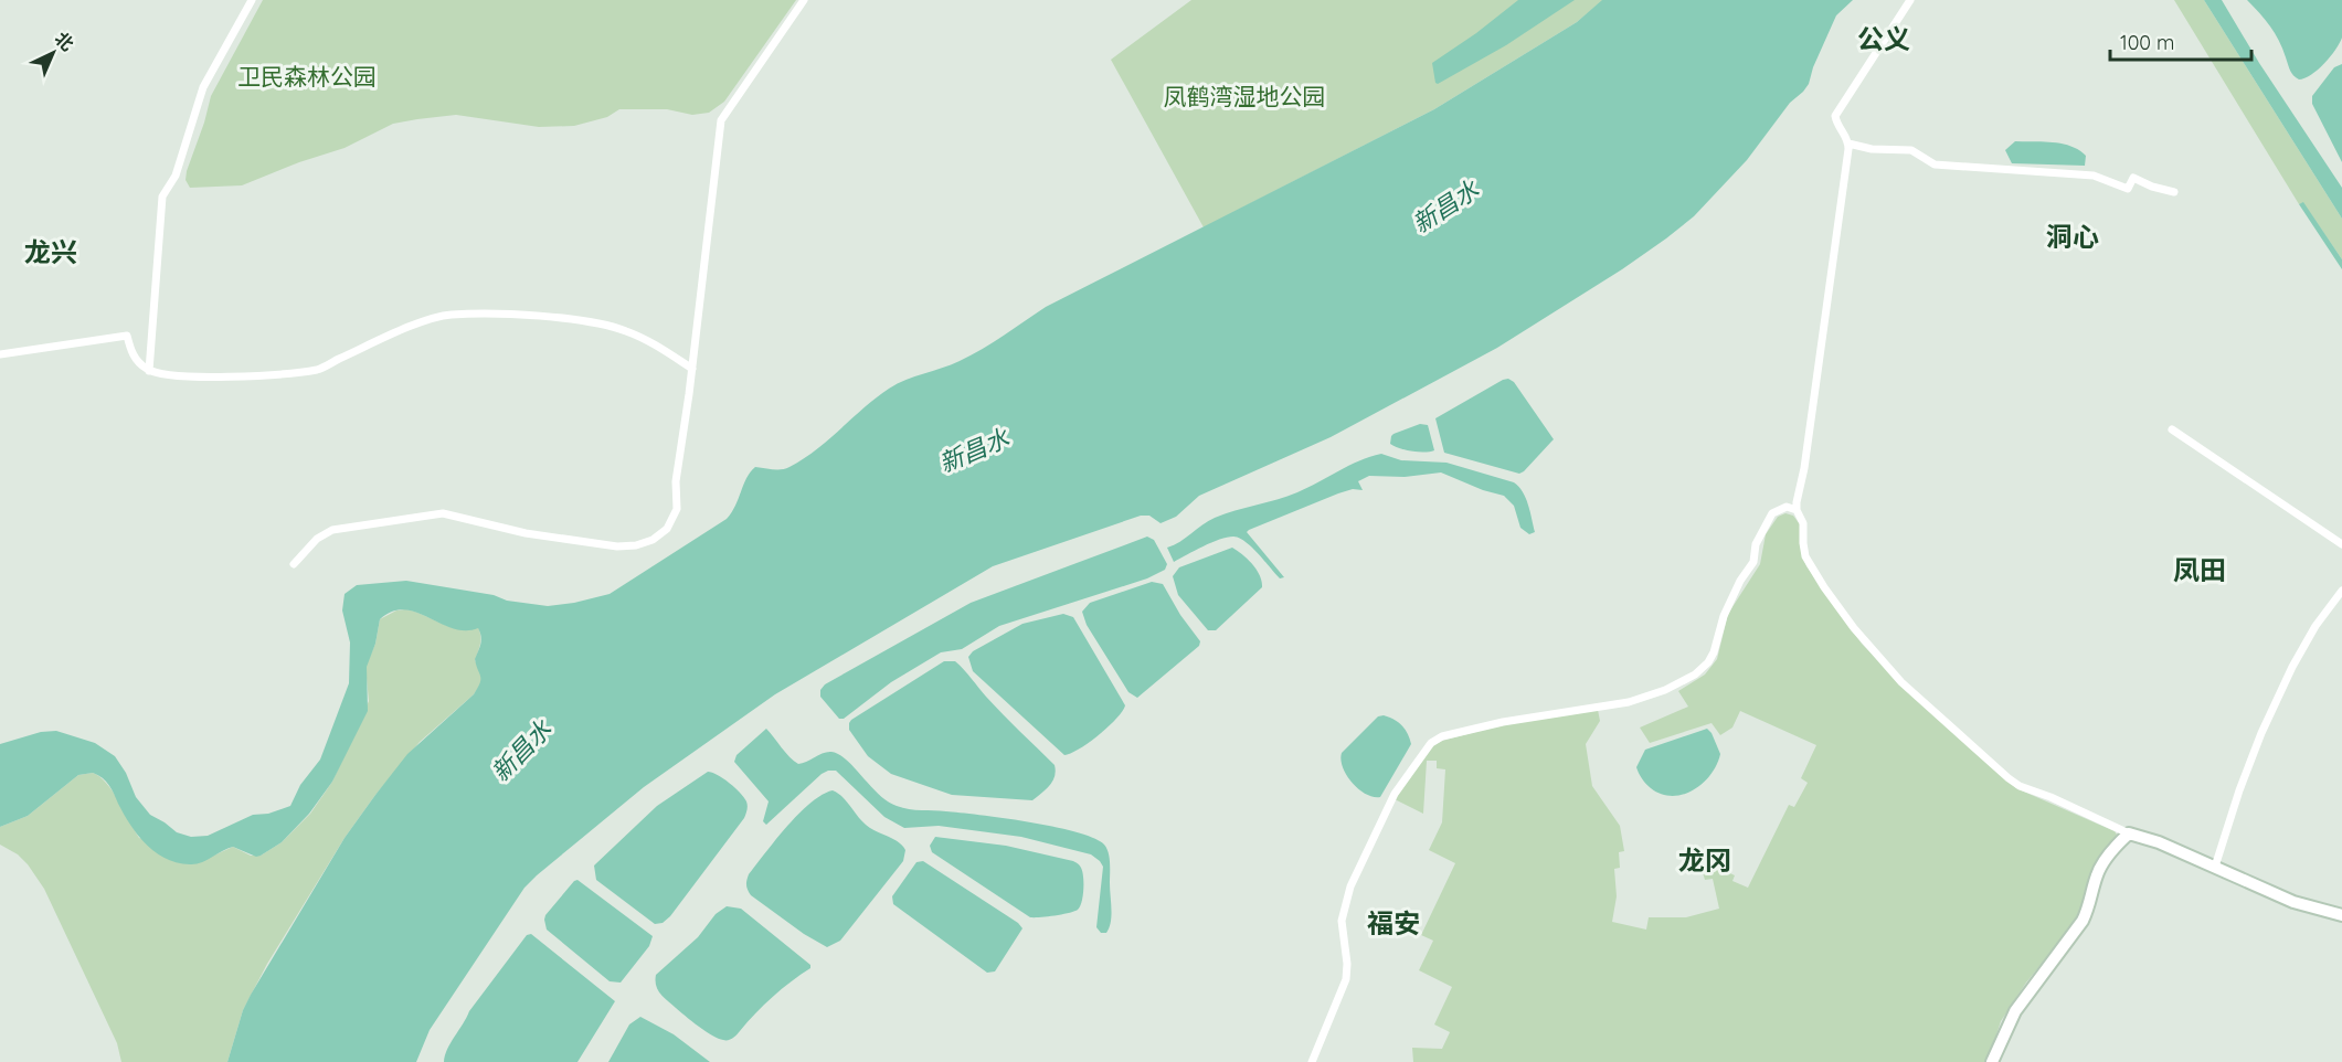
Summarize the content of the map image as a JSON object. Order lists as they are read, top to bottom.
{
  "districts": [
    "公义",
    "洞心",
    "龙兴",
    "凤田",
    "龙冈",
    "福安"
  ],
  "water": ["新昌水"],
  "parks": ["卫民森林公园", "凤鹤湾湿地公园"],
  "scale_bar": "100 m",
  "north": "top right"
}
